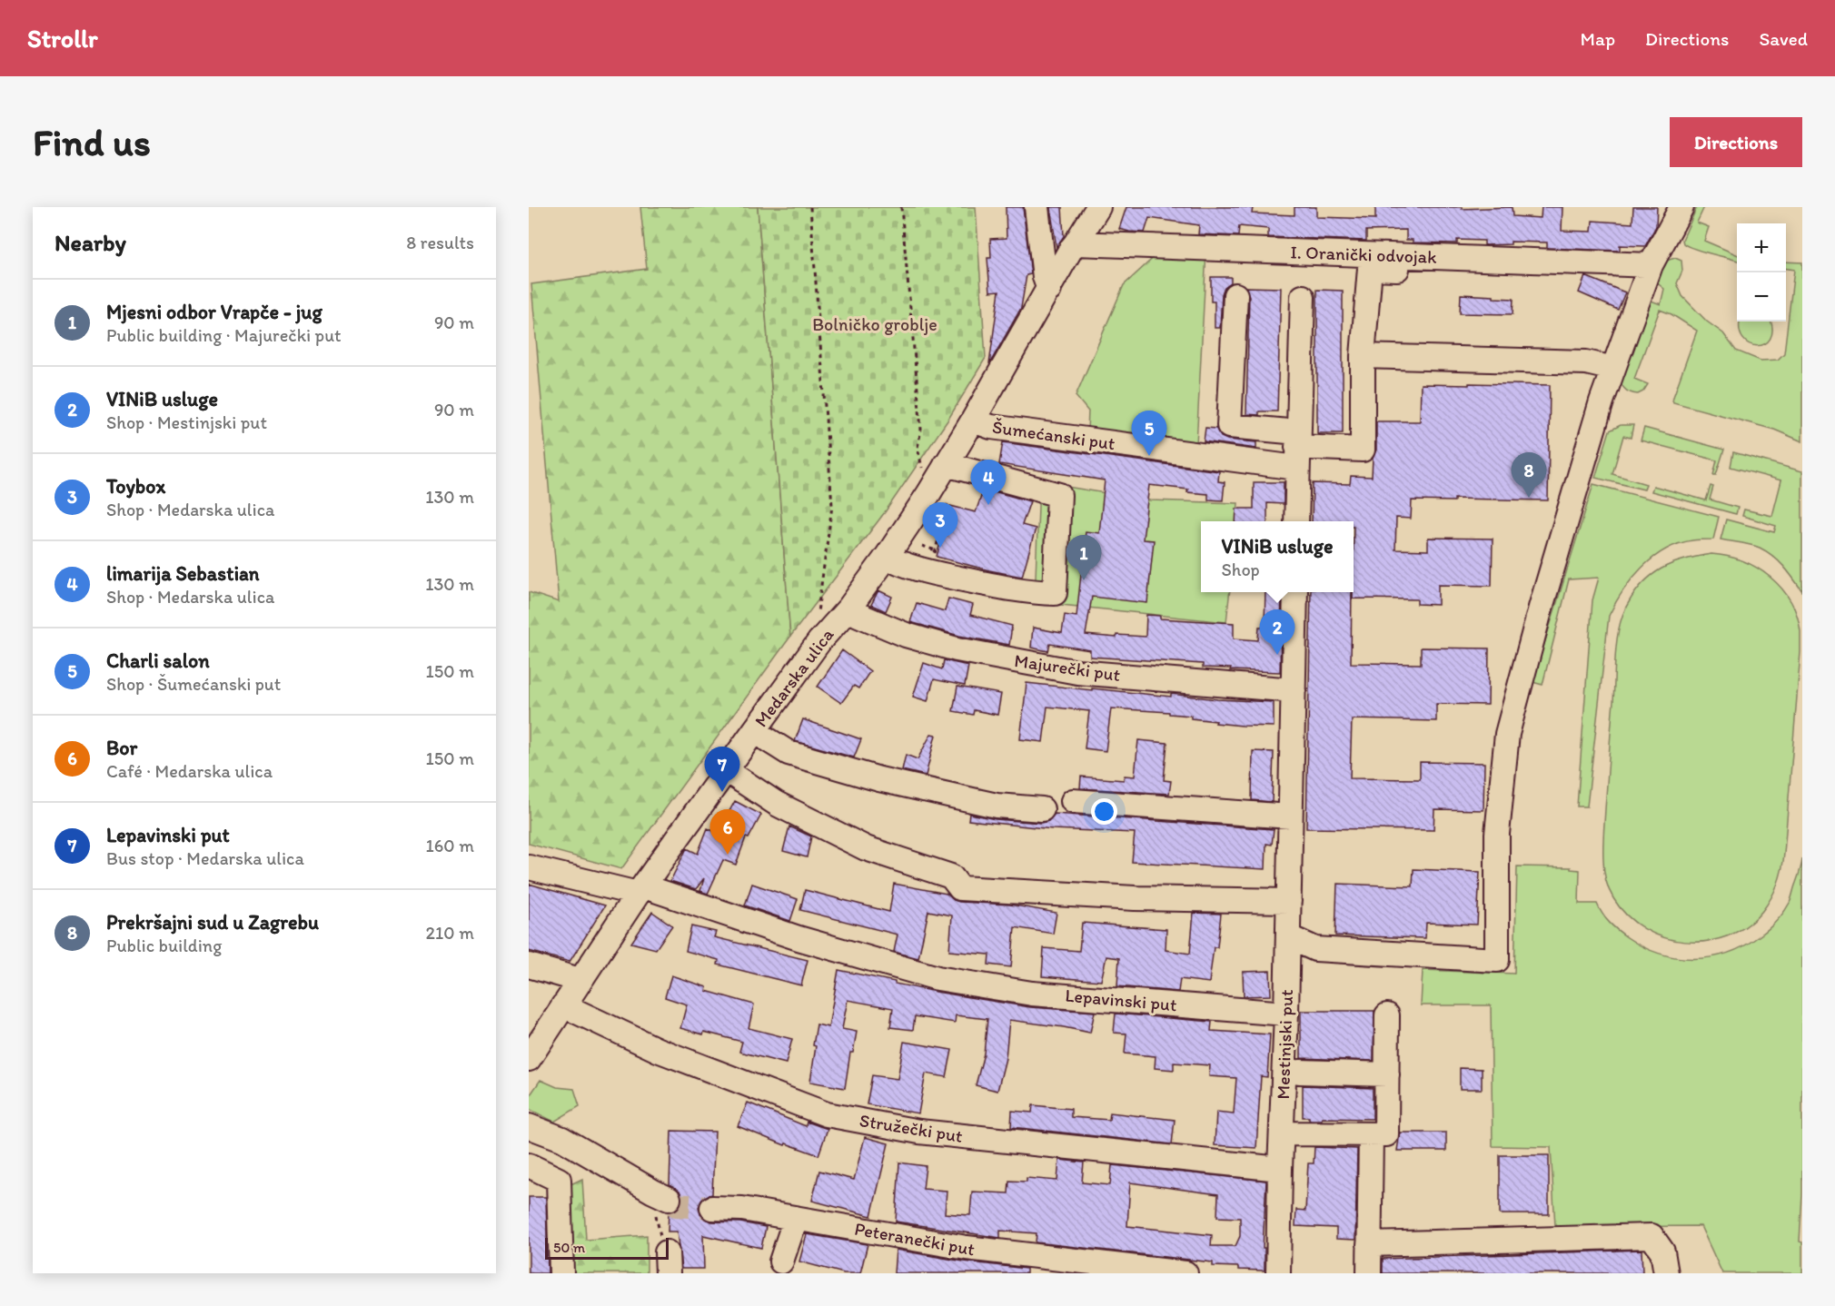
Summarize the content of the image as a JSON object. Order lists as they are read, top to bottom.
{
  "streets": {
    "street": [
      "I. Oranički odvojak",
      "Šumećanski put",
      "Majurečki put",
      "Medarska ulica",
      "Lepavinski put",
      "Mestinjski put",
      "Stružečki put",
      "Peteranečki put"
    ]
  },
  "crossings": [
    ["I. Oranički odvojak", "Medarska ulica"],
    ["Šumećanski put", "Medarska ulica"],
    ["Majurečki put", "Medarska ulica"],
    ["Majurečki put", "Mestinjski put"],
    ["Medarska ulica", "Lepavinski put"],
    ["Medarska ulica", "Stružečki put"],
    ["Lepavinski put", "Mestinjski put"],
    ["Mestinjski put", "Stružečki put"]
  ],
  "parks": ["Bolničko groblje"],
  "scale_bar": "50 m",
  "page": {
    "header": "Strollr",
    "nav": ["Map", "Directions", "Saved"],
    "buttons": "Directions",
    "title": "Find us",
    "heading": ["Nearby", "8 results"],
    "map_buttons": ["+", "−"],
    "list": [
      {
        "mark": "1",
        "name": "Mjesni odbor Vrapče - jug",
        "note": "Public building · Majurečki put",
        "value": "90 m"
      },
      {
        "mark": "2",
        "name": "VINiB usluge",
        "note": "Shop · Mestinjski put",
        "value": "90 m"
      },
      {
        "mark": "3",
        "name": "Toybox",
        "note": "Shop · Medarska ulica",
        "value": "130 m"
      },
      {
        "mark": "4",
        "name": "limarija Sebastian",
        "note": "Shop · Medarska ulica",
        "value": "130 m"
      },
      {
        "mark": "5",
        "name": "Charli salon",
        "note": "Shop · Šumećanski put",
        "value": "150 m"
      },
      {
        "mark": "6",
        "name": "Bor",
        "note": "Café · Medarska ulica",
        "value": "150 m"
      },
      {
        "mark": "7",
        "name": "Lepavinski put",
        "note": "Bus stop · Medarska ulica",
        "value": "160 m"
      },
      {
        "mark": "8",
        "name": "Prekršajni sud u Zagrebu",
        "note": "Public building",
        "value": "210 m"
      }
    ],
    "pins": [
      "5",
      "8",
      "4",
      "3",
      "1",
      "2",
      "7",
      "6"
    ],
    "popup": ["VINiB usluge", "Shop"],
    "scale": "50 m"
  }
}
